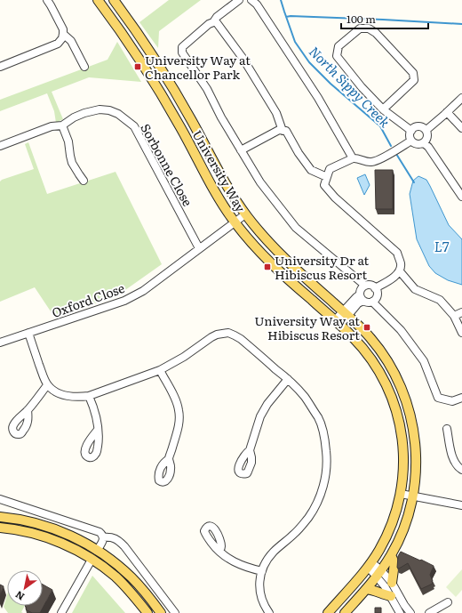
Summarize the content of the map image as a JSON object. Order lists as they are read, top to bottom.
{
  "streets": {
    "main road": ["University Way"],
    "street": ["Sorbonne Close", "Oxford Close"]
  },
  "crossings": [
    ["Sorbonne Close", "Oxford Close"],
    ["University Way", "Oxford Close"]
  ],
  "water": ["North Sippy Creek", "L7"],
  "places": {
    "transit": ["University Way at Chancellor Park", "University Dr at Hibiscus Resort", "University Way at Hibiscus Resort"]
  },
  "scale_bar": "100 m",
  "north": "bottom left"
}
